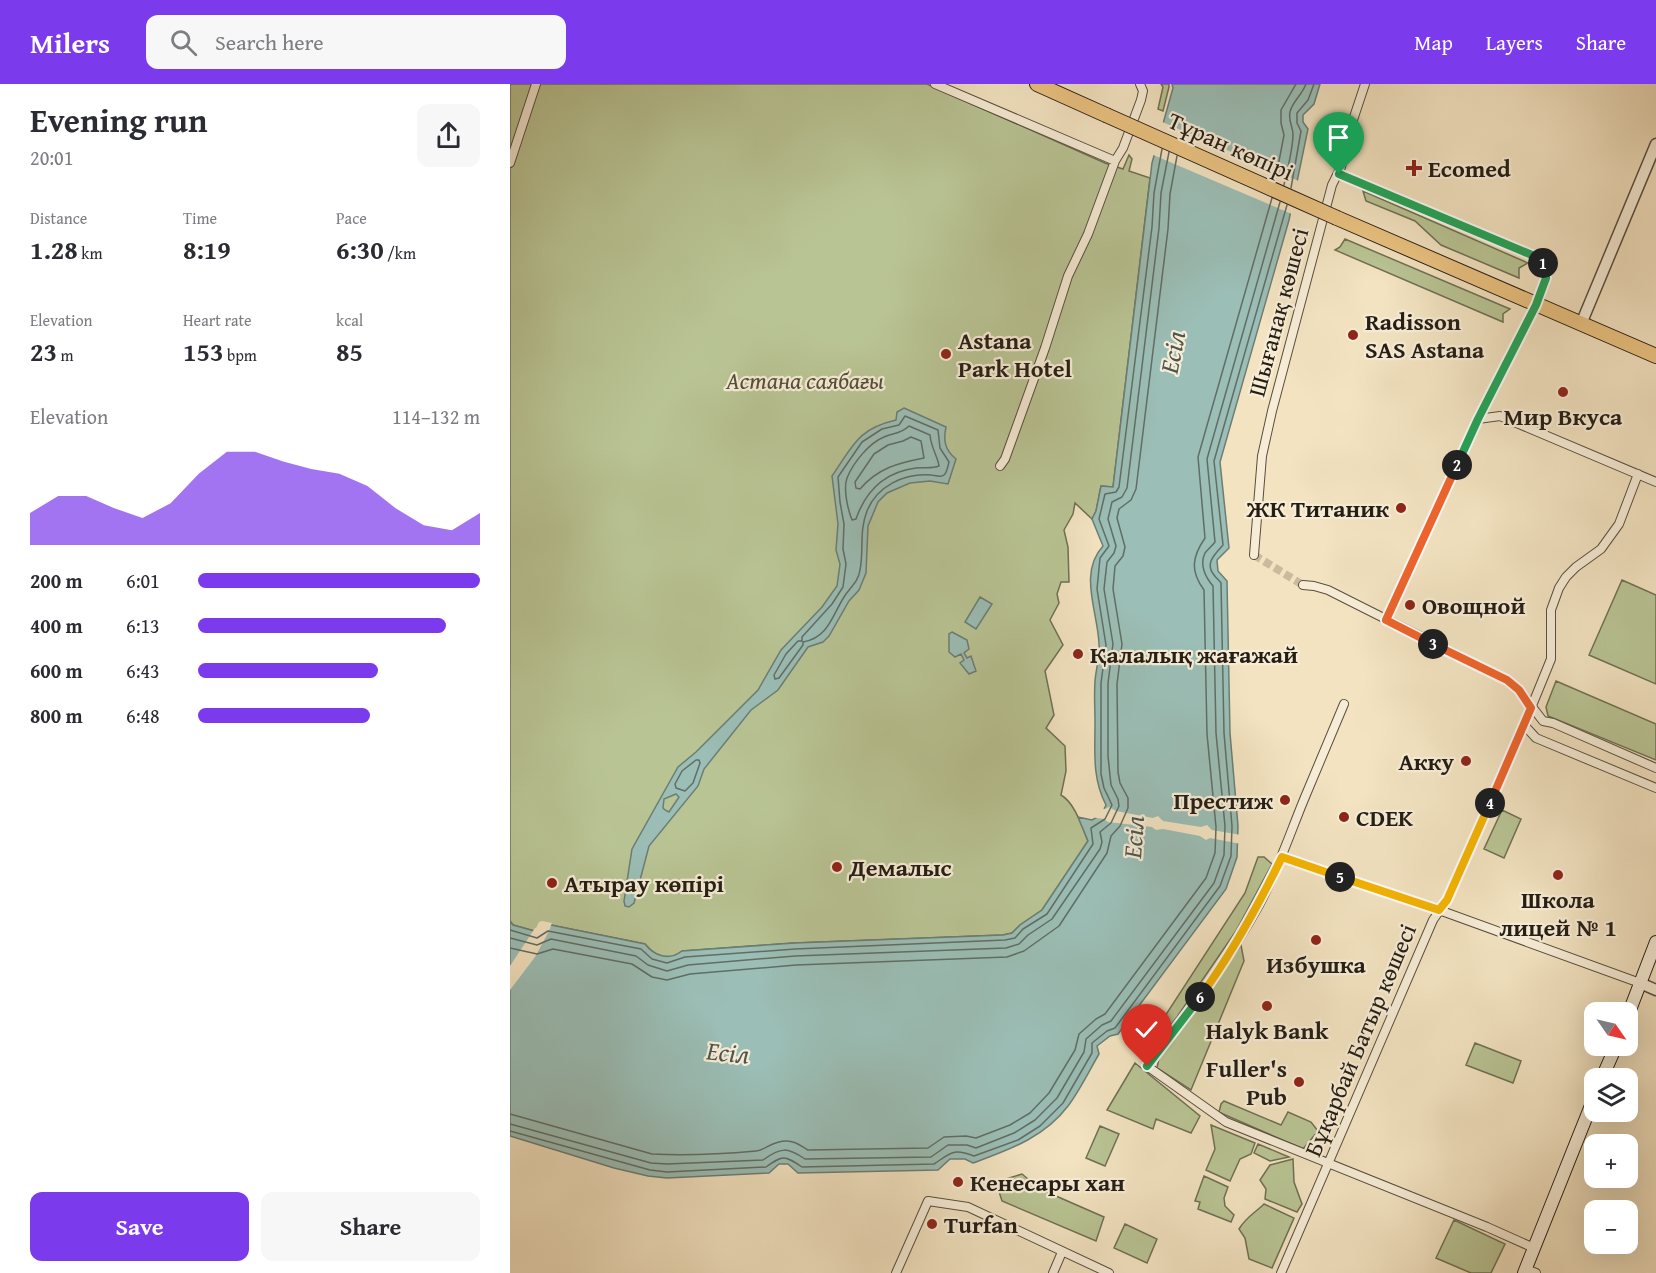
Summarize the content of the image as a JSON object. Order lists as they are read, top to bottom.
{
  "streets": {
    "main road": ["Тұран көпірі"],
    "street": ["Шығанақ көшесі", "Бұқарбай Батыр көшесі"]
  },
  "water": ["Есіл"],
  "parks": ["Астана саябағы"],
  "places": {
    "health": ["Ecomed"],
    "other": [
      "Radisson SAS Astana",
      "Astana Park Hotel",
      "Мир Вкуса",
      "ЖК Титаник",
      "Овощной",
      "Қалалық жағажай",
      "Акку",
      "Престиж",
      "CDEK",
      "Демалыс",
      "Школа лицей № 1",
      "Атырау көпірі",
      "Избушка",
      "Halyk Bank",
      "Fuller's Pub",
      "Кенесары хан",
      "Turfan"
    ]
  },
  "north": "bottom right",
  "page": {
    "header": "Milers",
    "search": "Search here",
    "nav": ["Map", "Layers", "Share"],
    "heading": ["Evening run", "20:01"],
    "stats": [
      ["Distance", "1.28 km"],
      ["Time", "8:19"],
      ["Pace", "6:30 /km"],
      ["Elevation", "23 m"],
      ["Heart rate", "153 bpm"],
      ["kcal", "85"]
    ],
    "pins": [
      "1",
      "2",
      "3",
      "4",
      "5",
      "6"
    ],
    "chart": ["Elevation", "114–132 m"],
    "list": [
      {
        "name": "200 m",
        "note": "6:01"
      },
      {
        "name": "400 m",
        "note": "6:13"
      },
      {
        "name": "600 m",
        "note": "6:43"
      },
      {
        "name": "800 m",
        "note": "6:48"
      }
    ],
    "map_buttons": ["+", "−"],
    "buttons": ["Save", "Share"]
  }
}
